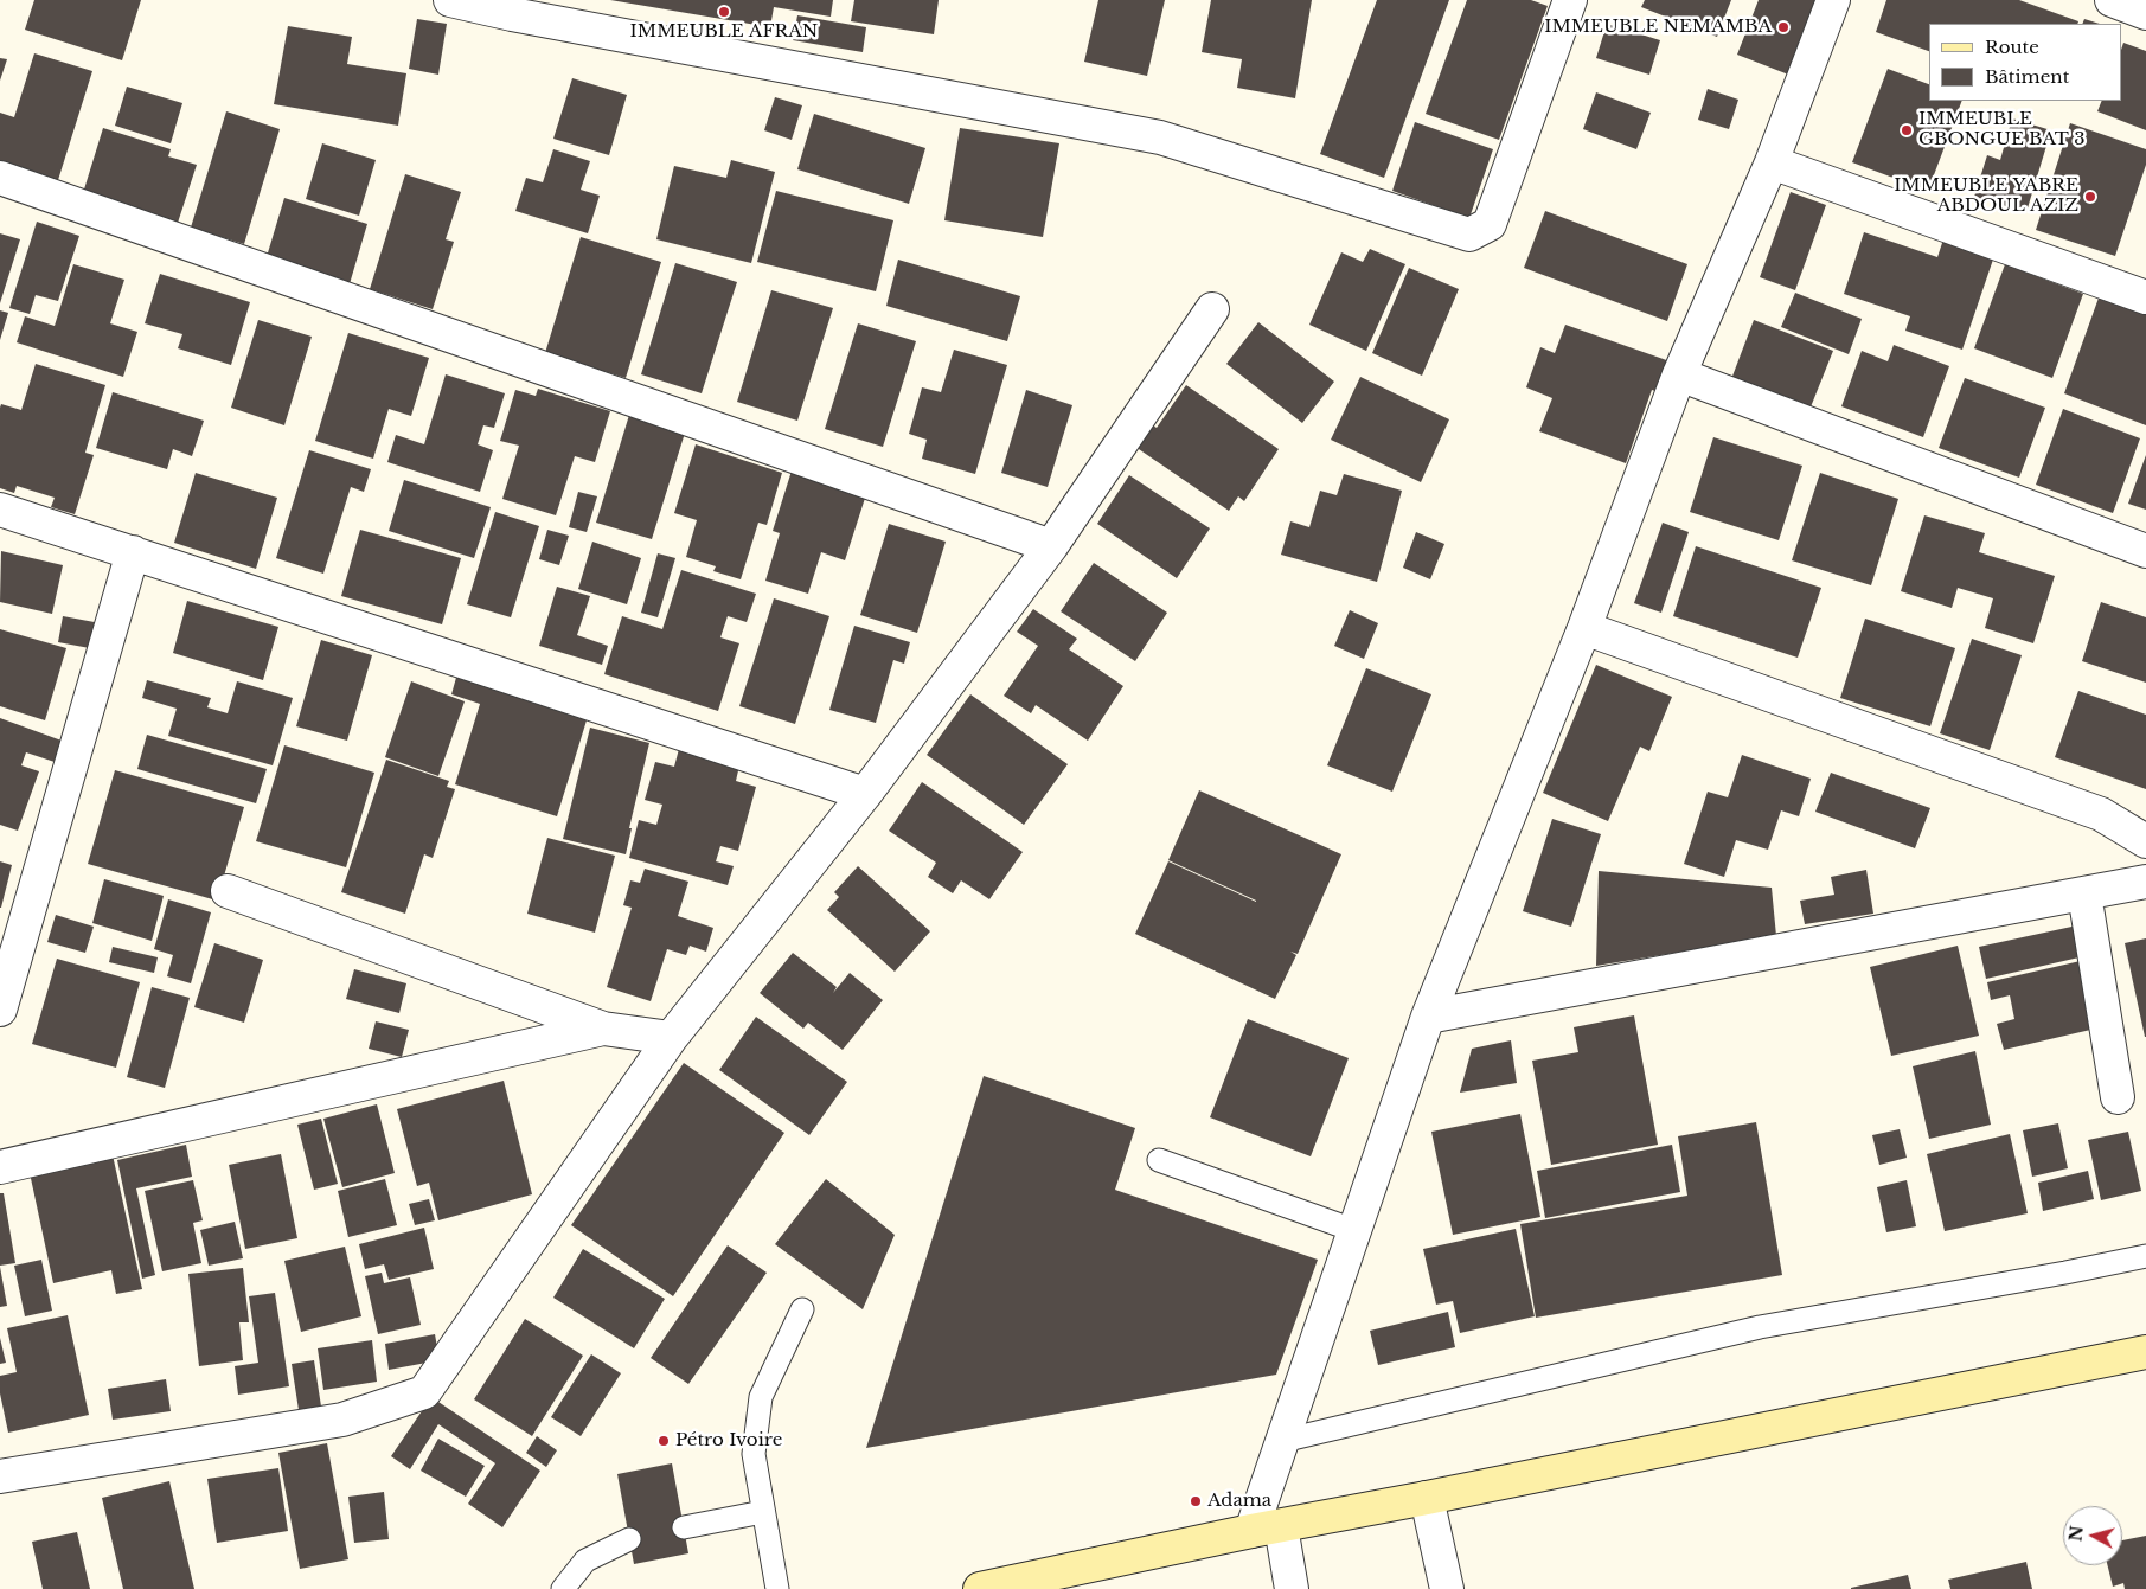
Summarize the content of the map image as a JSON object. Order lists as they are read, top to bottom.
{
  "places": [
    "IMMEUBLE AFRAN",
    "IMMEUBLE NEMAMBA",
    "IMMEUBLE GBONGUE BAT 3",
    "IMMEUBLE YABRE ABDOUL AZIZ",
    "Pétro Ivoire",
    "Adama"
  ],
  "legend": ["Route", "Bâtiment"],
  "north": "left"
}
